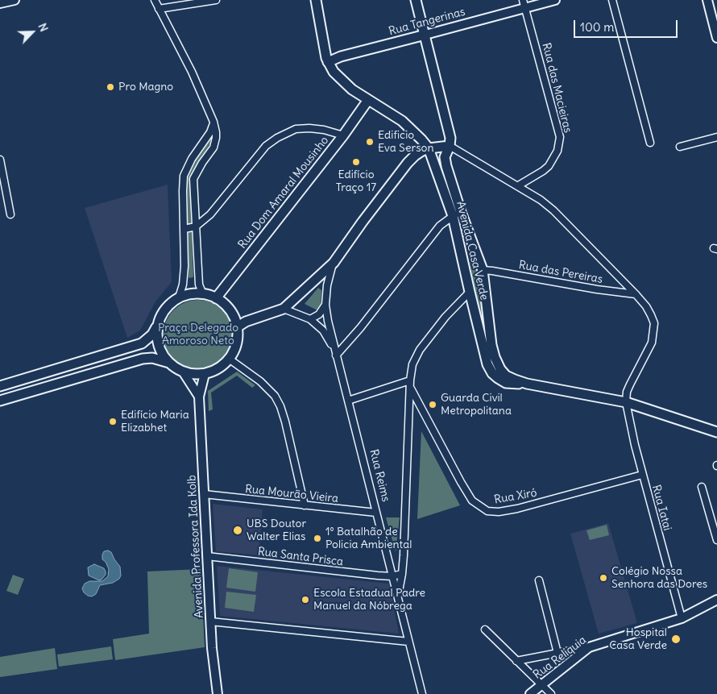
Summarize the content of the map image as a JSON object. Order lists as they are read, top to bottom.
{
  "streets": {
    "main road": [
      "Rua Tangerinas",
      "Rua Dom Amaral Mousinho",
      "Avenida Casa Verde",
      "Rua Reims"
    ],
    "street": [
      "Rua das Macieiras",
      "Rua das Pereiras",
      "Rua Mourão Vieira",
      "Rua Xiró",
      "Rua Iatai",
      "Avenida Professora Ida Kolb",
      "Rua Santa Prisca",
      "Rua Relíquia"
    ]
  },
  "crossings": [
    ["Rua Tangerinas", "Rua das Macieiras"],
    ["Rua Tangerinas", "Avenida Casa Verde"],
    ["Rua Dom Amaral Mousinho", "Avenida Casa Verde"],
    ["Rua Dom Amaral Mousinho", "Avenida Professora Ida Kolb"],
    ["Avenida Casa Verde", "Rua das Pereiras"],
    ["Avenida Casa Verde", "Rua Reims"],
    ["Avenida Casa Verde", "Rua Iatai"],
    ["Rua Reims", "Rua Mourão Vieira"],
    ["Rua Reims", "Rua Santa Prisca"],
    ["Rua Mourão Vieira", "Avenida Professora Ida Kolb"],
    ["Rua Xiró", "Rua Iatai"],
    ["Rua Iatai", "Rua Relíquia"],
    ["Avenida Professora Ida Kolb", "Rua Santa Prisca"]
  ],
  "parks": ["Praça Delegado Amoroso Neto"],
  "places": [
    "Pro Magno",
    "Edificio Eva Serson",
    "Edifício Traço 17",
    "Guarda Civil Metropolitana",
    "Edifício Maria Elizabhet",
    "UBS Doutor Walter Elias",
    "1º Batalhão de Policia Ambiental",
    "Colégio Nossa Senhora das Dores",
    "Escola Estadual Padre Manuel da Nóbrega",
    "Hospital Casa Verde"
  ],
  "scale_bar": "100 m",
  "north": "top right"
}
